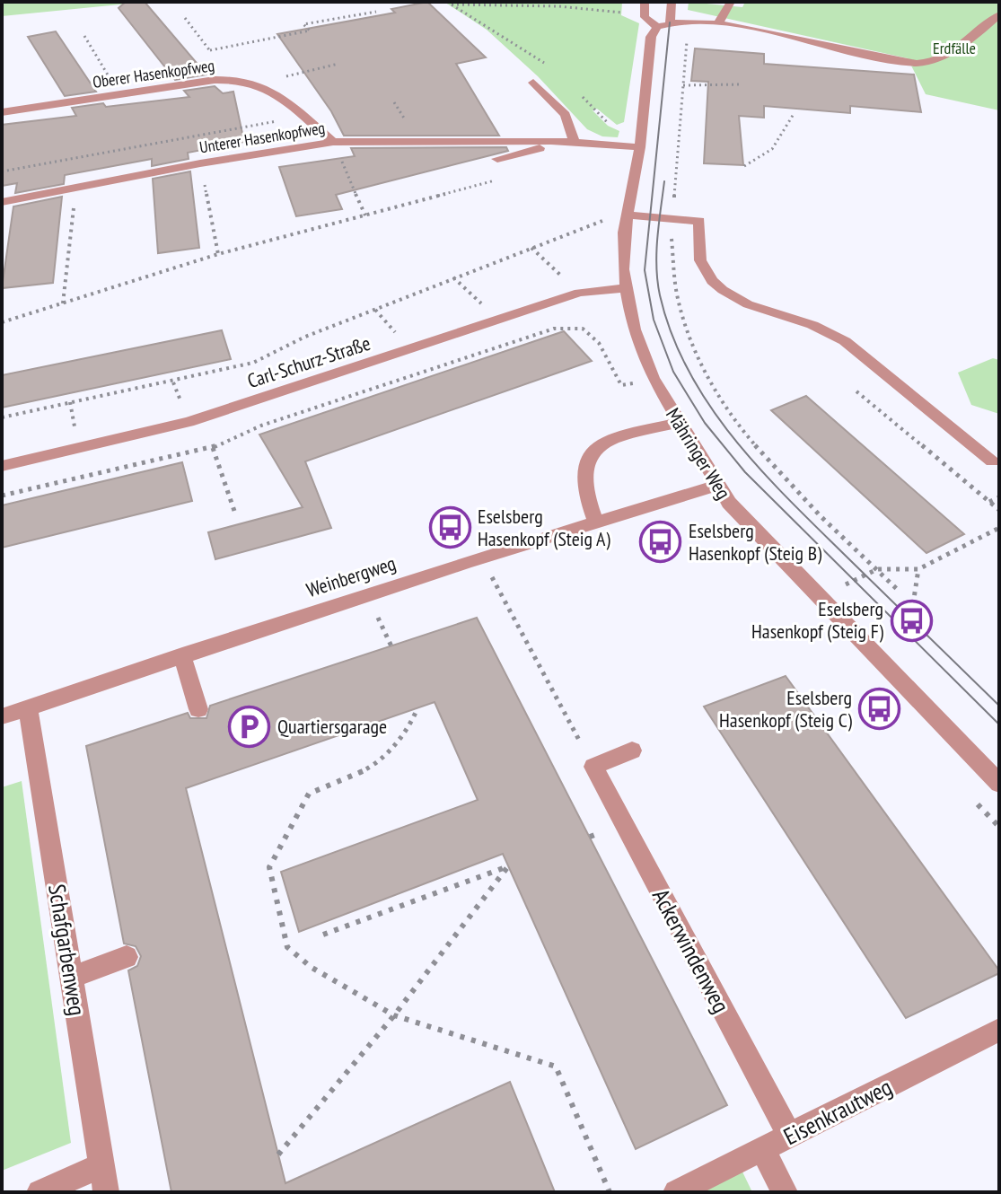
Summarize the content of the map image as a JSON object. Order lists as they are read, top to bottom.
{
  "streets": {
    "street": [
      "Oberer Hasenkopfweg",
      "Unterer Hasenkopfweg",
      "Carl-Schurz-Straße",
      "Mähringer Weg",
      "Weinbergweg",
      "Schafgarbenweg",
      "Ackerwindenweg",
      "Eisenkrautweg"
    ]
  },
  "crossings": [
    ["Unterer Hasenkopfweg", "Mähringer Weg"],
    ["Carl-Schurz-Straße", "Mähringer Weg"],
    ["Mähringer Weg", "Weinbergweg"],
    ["Weinbergweg", "Schafgarbenweg"],
    ["Ackerwindenweg", "Eisenkrautweg"]
  ],
  "parks": ["Erdfälle"],
  "places": {
    "bus stop": [
      "Eselsberg Hasenkopf (Steig A)",
      "Eselsberg Hasenkopf (Steig B)",
      "Eselsberg Hasenkopf (Steig F)",
      "Eselsberg Hasenkopf (Steig C)"
    ],
    "parking": ["Quartiersgarage"]
  }
}
